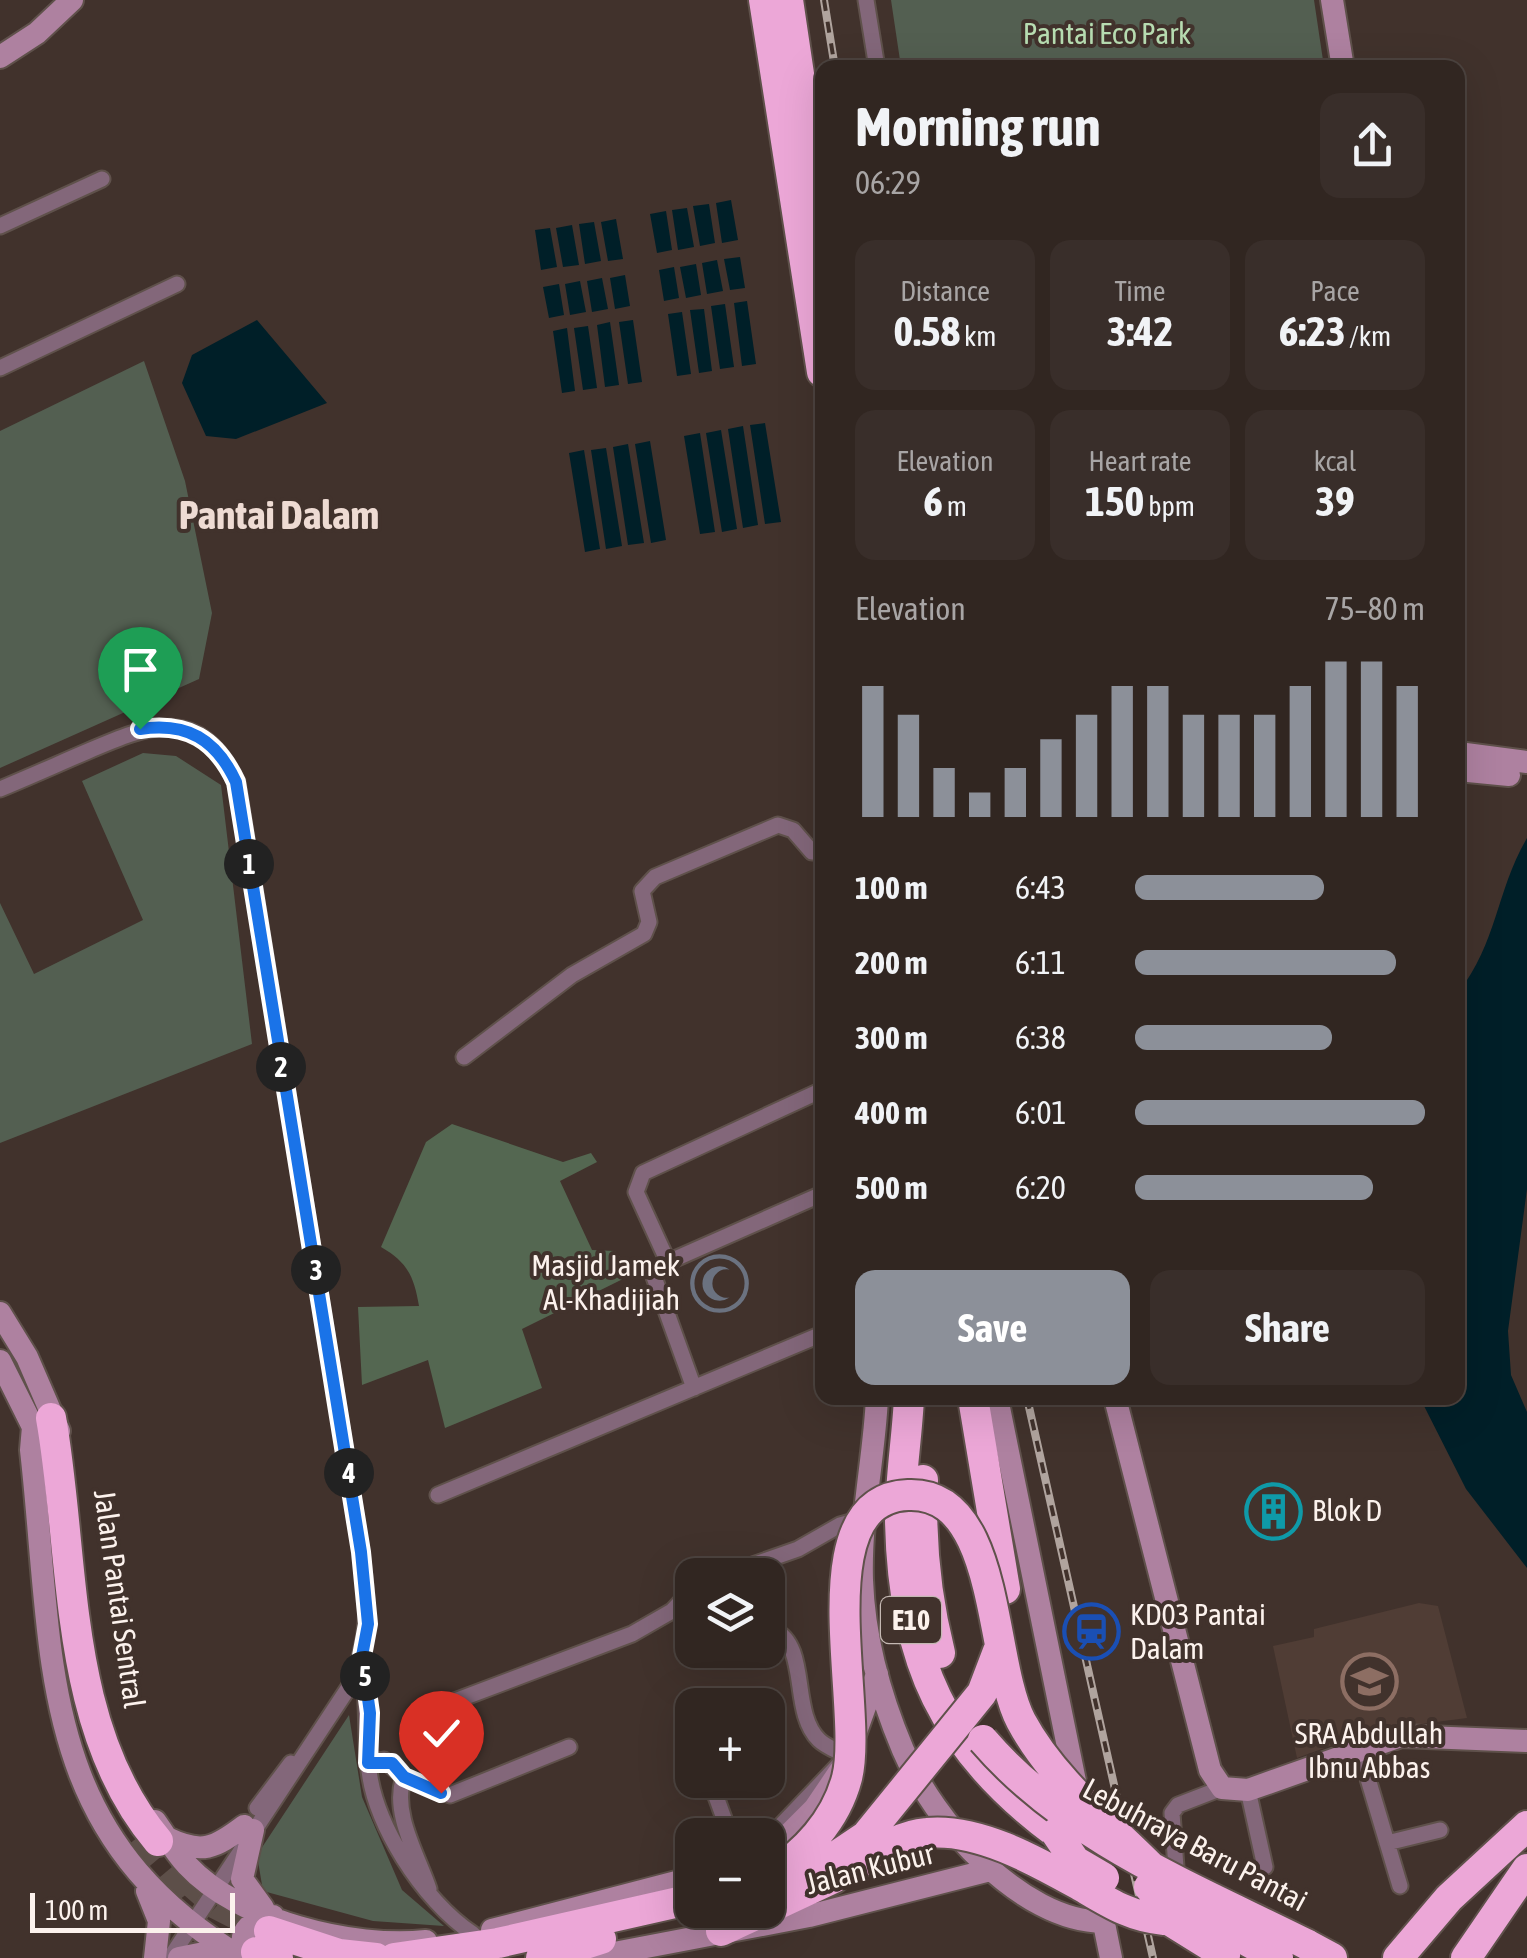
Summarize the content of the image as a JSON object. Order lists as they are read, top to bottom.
{
  "streets": {
    "highway": ["E10", "Lebuhraya Baru Pantai"],
    "main road": ["Jalan Kubur"]
  },
  "districts": ["Pantai Dalam"],
  "parks": ["Pantai Eco Park"],
  "places": {
    "mosque": ["Masjid Jamek Al-Khadijiah"],
    "building": ["Blok D"],
    "station": ["KD03 Pantai Dalam"],
    "school or university": ["SRA Abdullah Ibnu Abbas"]
  },
  "scale_bar": "100 m",
  "page": {
    "heading": ["Morning run", "06:29"],
    "stats": [
      ["Distance", "0.58 km"],
      ["Time", "3:42"],
      ["Pace", "6:23 /km"],
      ["Elevation", "6 m"],
      ["Heart rate", "150 bpm"],
      ["kcal", "39"]
    ],
    "chart": ["Elevation", "75–80 m"],
    "pins": [
      "1",
      "2",
      "3",
      "4",
      "5"
    ],
    "list": [
      {
        "name": "100 m",
        "note": "6:43"
      },
      {
        "name": "200 m",
        "note": "6:11"
      },
      {
        "name": "300 m",
        "note": "6:38"
      },
      {
        "name": "400 m",
        "note": "6:01"
      },
      {
        "name": "500 m",
        "note": "6:20"
      }
    ],
    "buttons": ["Save", "Share"],
    "map_buttons": ["+", "−"],
    "scale": "100 m"
  }
}
